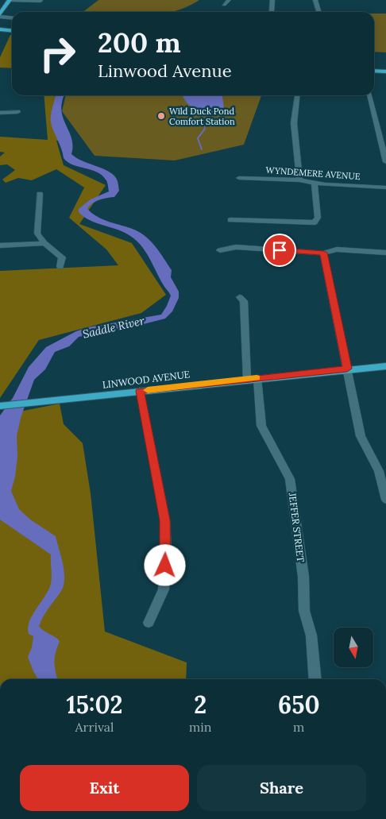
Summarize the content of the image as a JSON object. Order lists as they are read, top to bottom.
{
  "streets": {
    "main road": ["LINWOOD AVENUE"],
    "street": ["WYNDEMERE AVENUE", "JEFFER STREET"]
  },
  "crossings": [
    ["LINWOOD AVENUE", "JEFFER STREET"]
  ],
  "water": ["Saddle River"],
  "places": ["Wild Duck Pond Comfort Station"],
  "north": "bottom",
  "page": {
    "turn": ["200 m", "Linwood Avenue"],
    "eta": [
      "15:02",
      "Arrival",
      "2",
      "min",
      "650",
      "m"
    ],
    "buttons": ["Exit", "Share"]
  }
}
